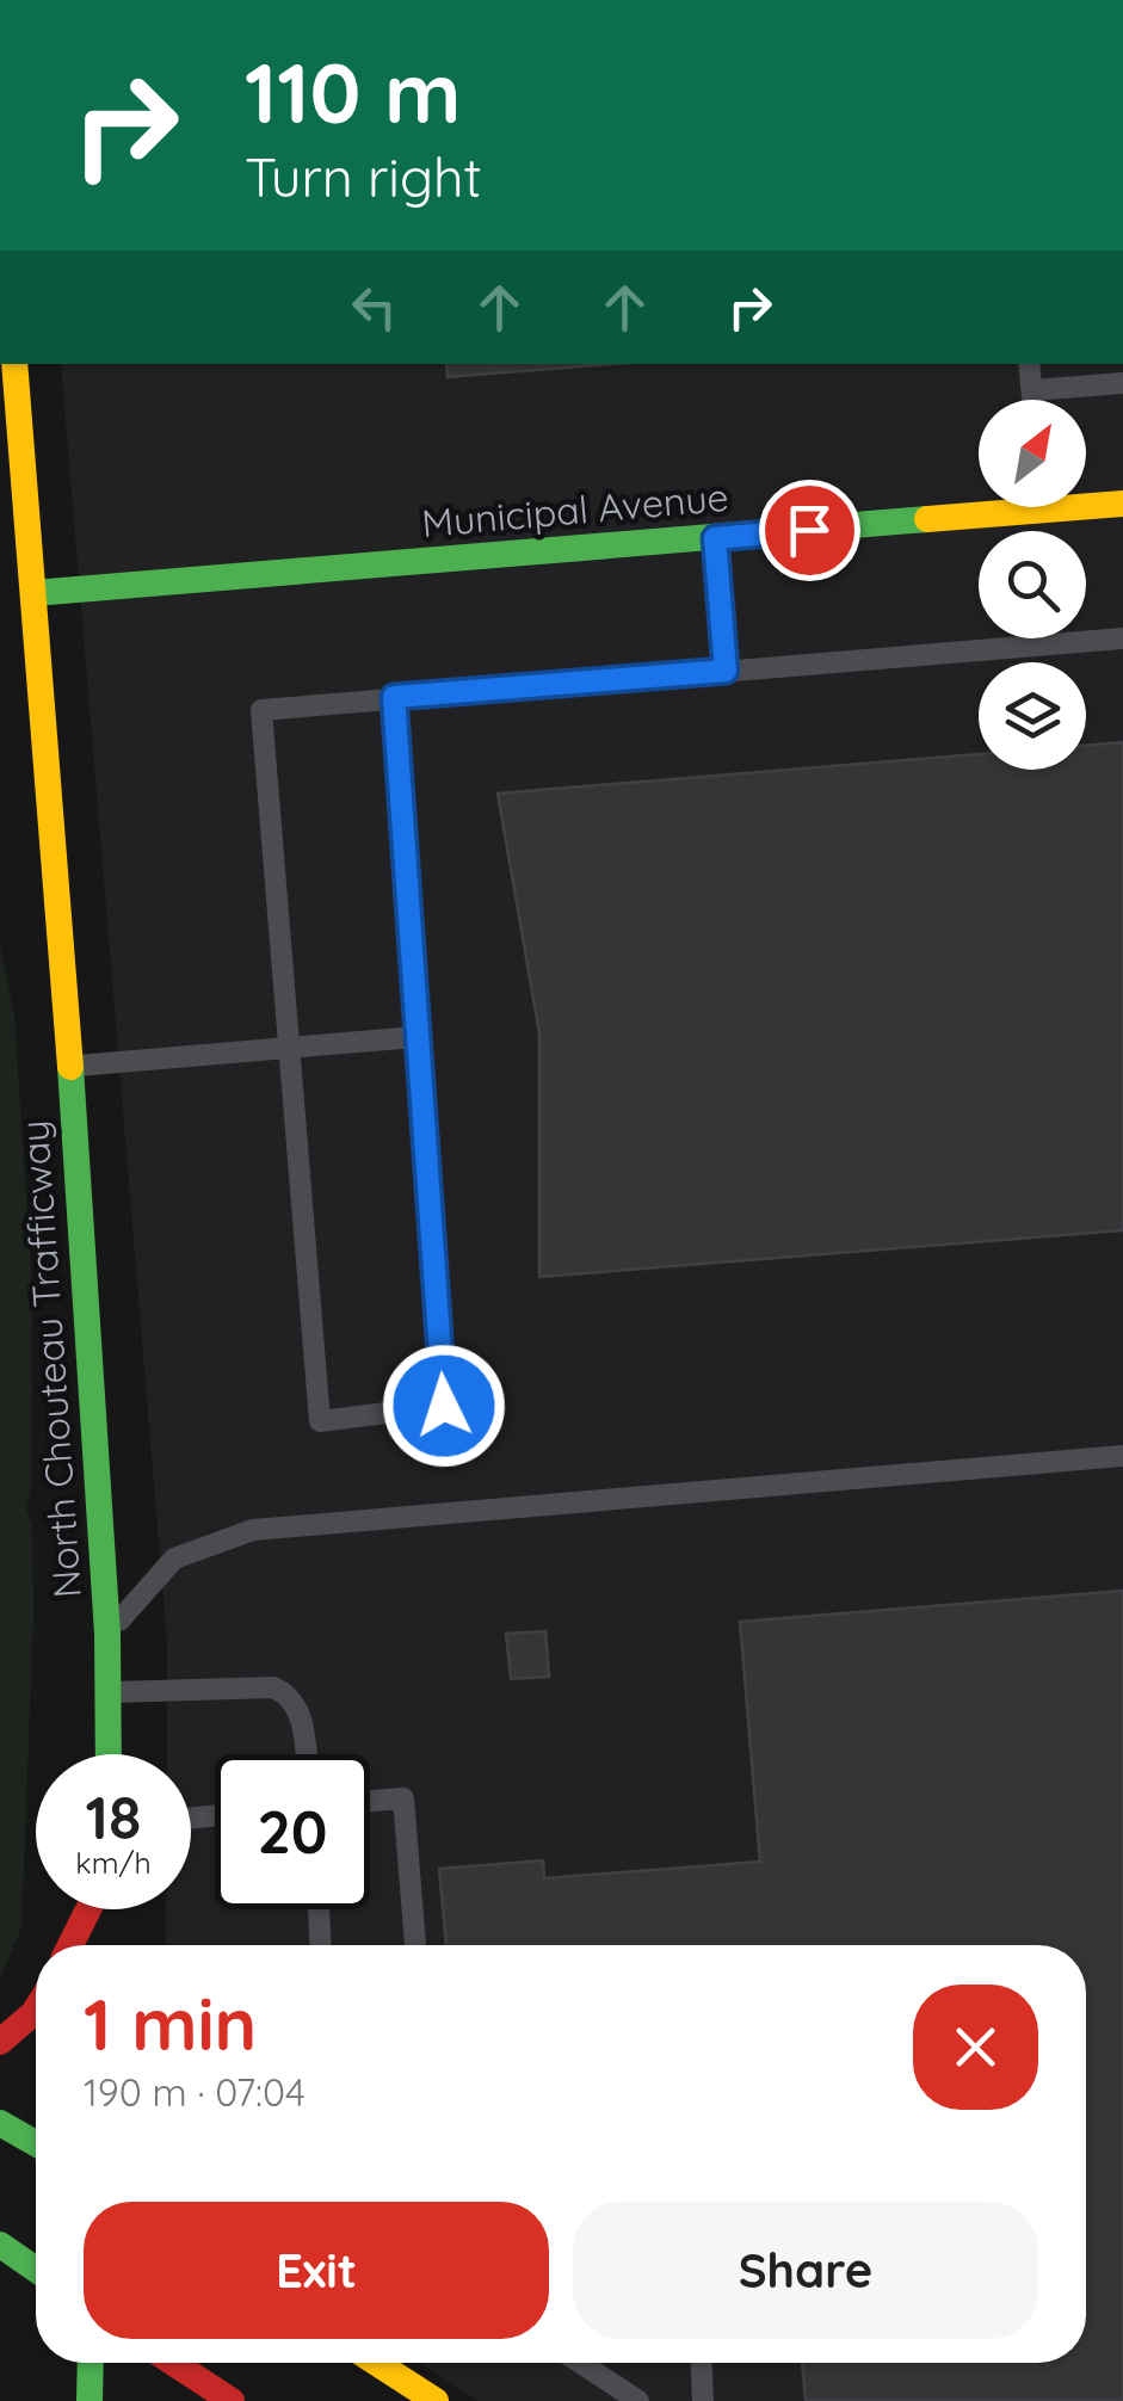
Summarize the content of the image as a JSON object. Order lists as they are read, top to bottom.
{
  "streets": {
    "main road": ["Municipal Avenue", "North Chouteau Trafficway"]
  },
  "crossings": [
    ["Municipal Avenue", "North Chouteau Trafficway"]
  ],
  "north": "top right",
  "page": {
    "turn": ["110 m", "Turn right"],
    "speed": "18 km/h",
    "limit": "20",
    "heading": ["1 min", "190 m · 07:04"],
    "buttons": ["Exit", "Share"]
  }
}
